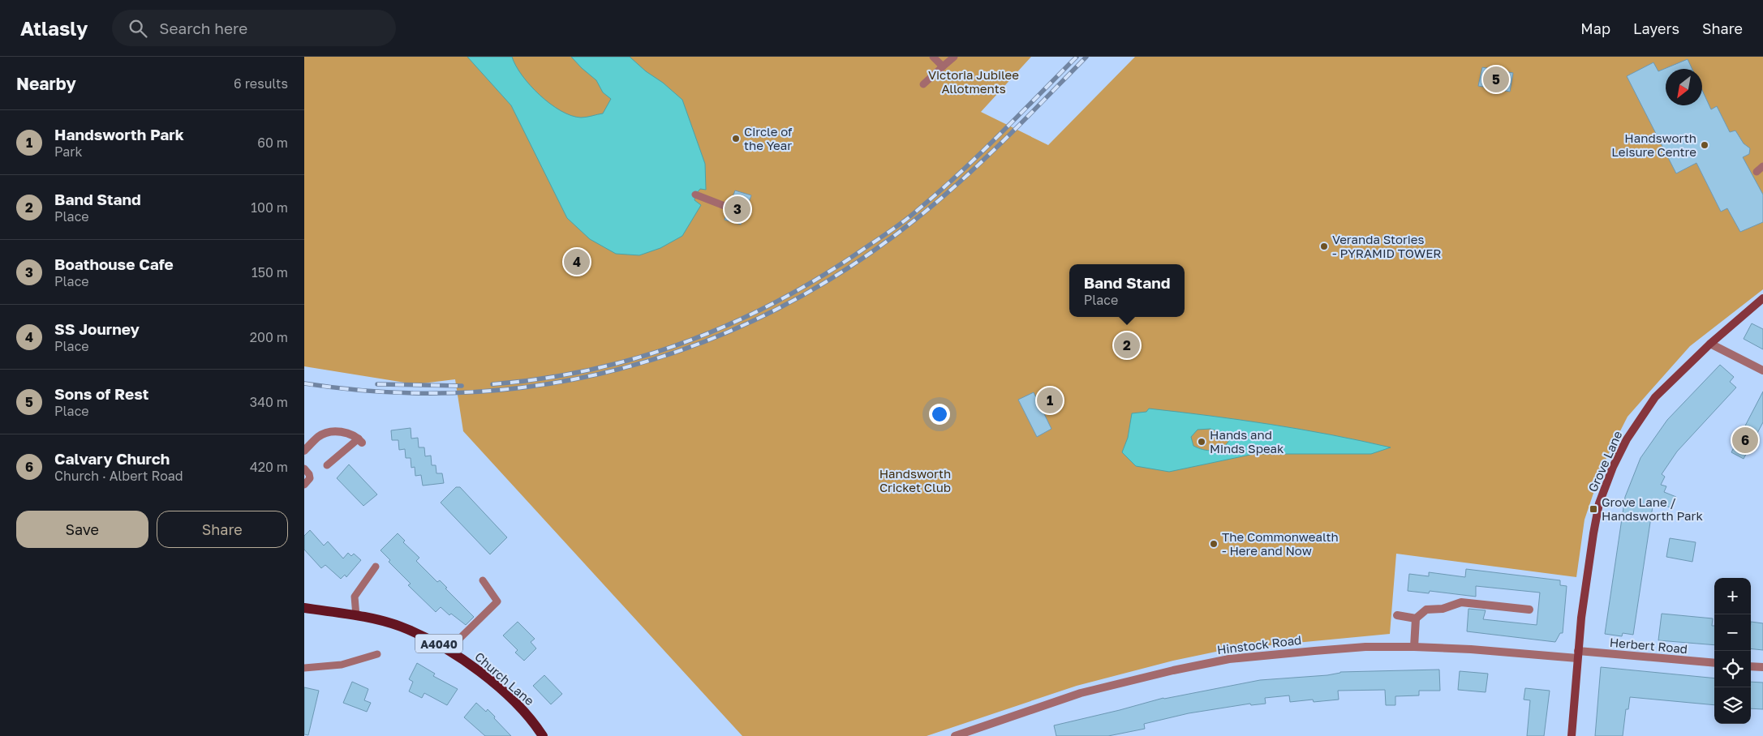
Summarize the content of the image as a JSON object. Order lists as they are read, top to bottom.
{
  "streets": {
    "main road": ["A4040", "Church Lane"],
    "street": ["Grove Lane", "Hinstock Road", "Herbert Road"]
  },
  "crossings": [
    ["Grove Lane", "Hinstock Road"],
    ["Grove Lane", "Herbert Road"],
    ["Hinstock Road", "Herbert Road"]
  ],
  "parks": ["Victoria Jubilee Allotments", "Handsworth Cricket Club"],
  "places": {
    "other": [
      "Circle of the Year",
      "Handsworth Leisure Centre",
      "Veranda Stories - PYRAMID TOWER",
      "Hands and Minds Speak",
      "The Commonwealth - Here and Now"
    ],
    "transit": ["Grove Lane / Handsworth Park"]
  },
  "north": "bottom left",
  "page": {
    "header": "Atlasly",
    "search": "Search here",
    "nav": ["Map", "Layers", "Share"],
    "heading": ["Nearby", "6 results"],
    "pins": [
      "5",
      "3",
      "4",
      "2",
      "1",
      "6"
    ],
    "list": [
      {
        "mark": "1",
        "name": "Handsworth Park",
        "note": "Park",
        "value": "60 m"
      },
      {
        "mark": "2",
        "name": "Band Stand",
        "note": "Place",
        "value": "100 m"
      },
      {
        "mark": "3",
        "name": "Boathouse Cafe",
        "note": "Place",
        "value": "150 m"
      },
      {
        "mark": "4",
        "name": "SS Journey",
        "note": "Place",
        "value": "200 m"
      },
      {
        "mark": "5",
        "name": "Sons of Rest",
        "note": "Place",
        "value": "340 m"
      },
      {
        "mark": "6",
        "name": "Calvary Church",
        "note": "Church · Albert Road",
        "value": "420 m"
      }
    ],
    "popup": ["Band Stand", "Place"],
    "buttons": ["Save", "Share"],
    "map_buttons": ["+", "−"]
  }
}
